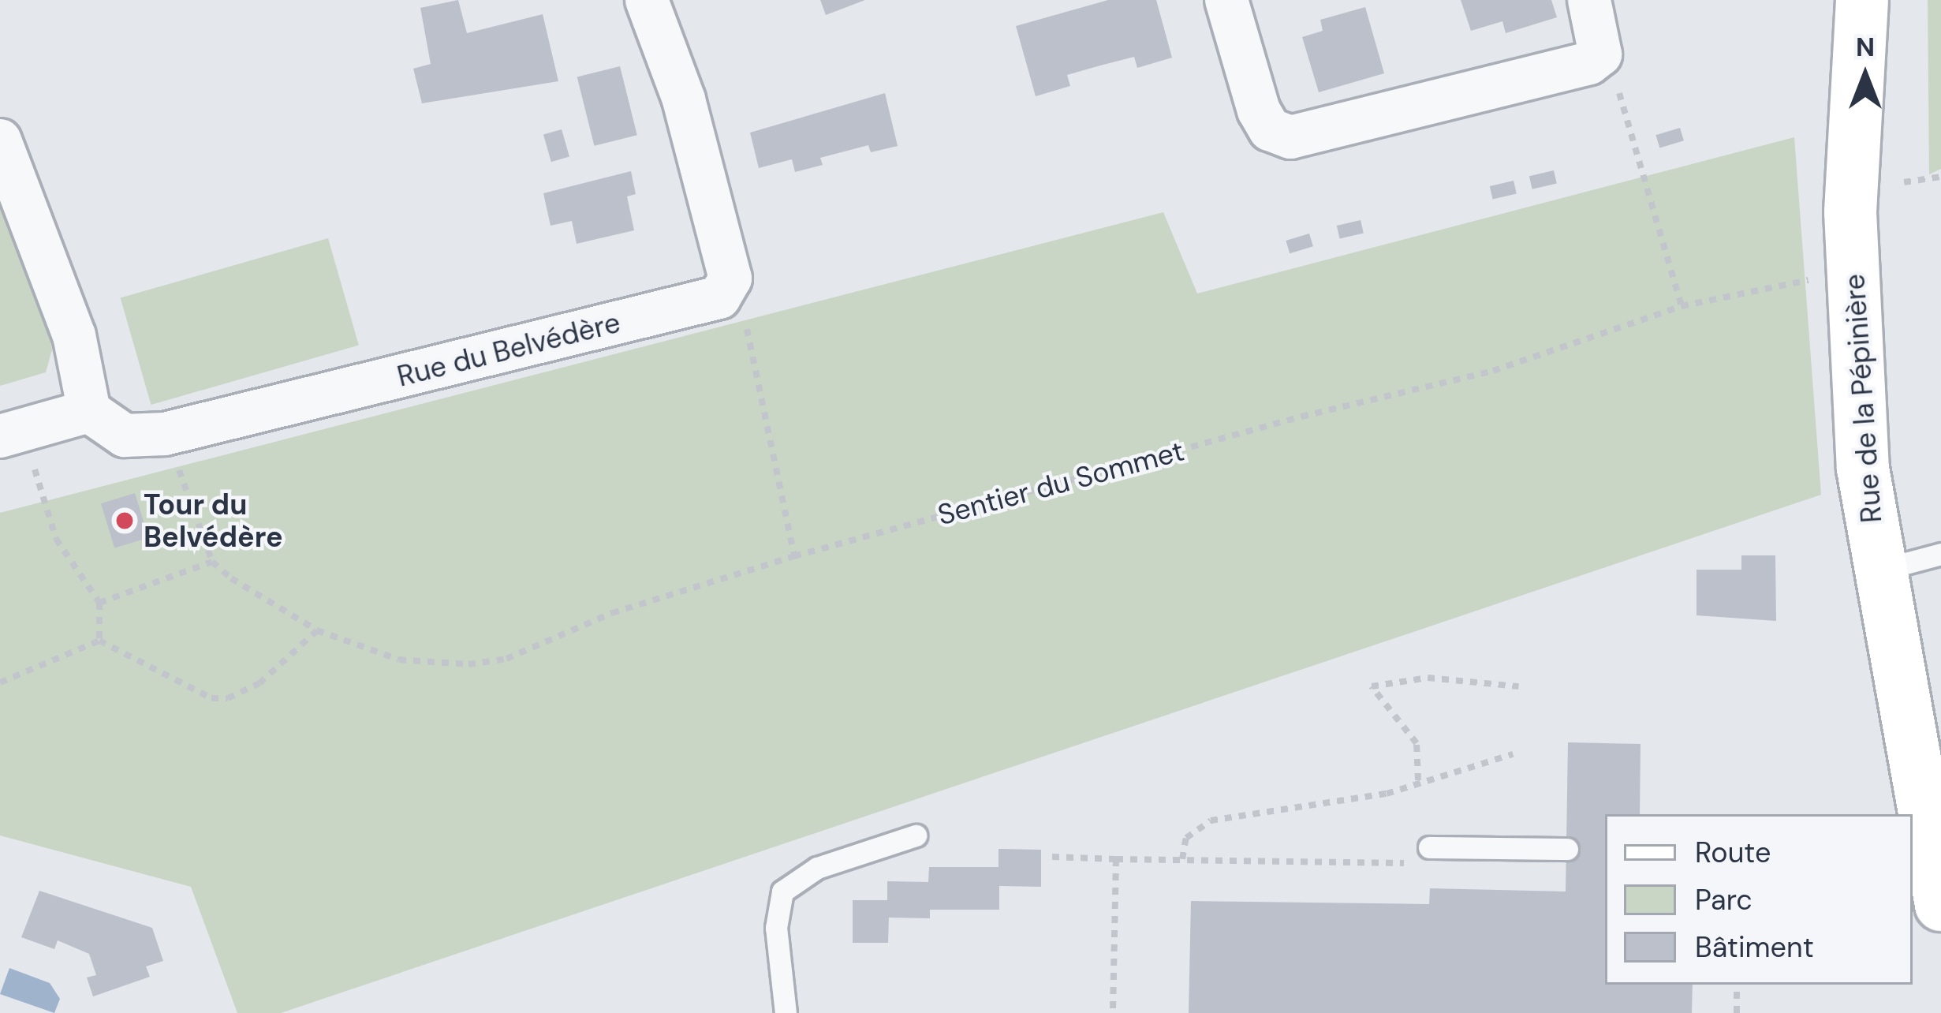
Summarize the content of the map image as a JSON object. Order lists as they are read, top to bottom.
{
  "streets": {
    "main road": ["Rue de la Pépinière"],
    "street": ["Rue du Belvédère"],
    "path": ["Sentier du Sommet"]
  },
  "places": ["Tour du Belvédère"],
  "legend": ["Route", "Parc", "Bâtiment"],
  "north": "top"
}
